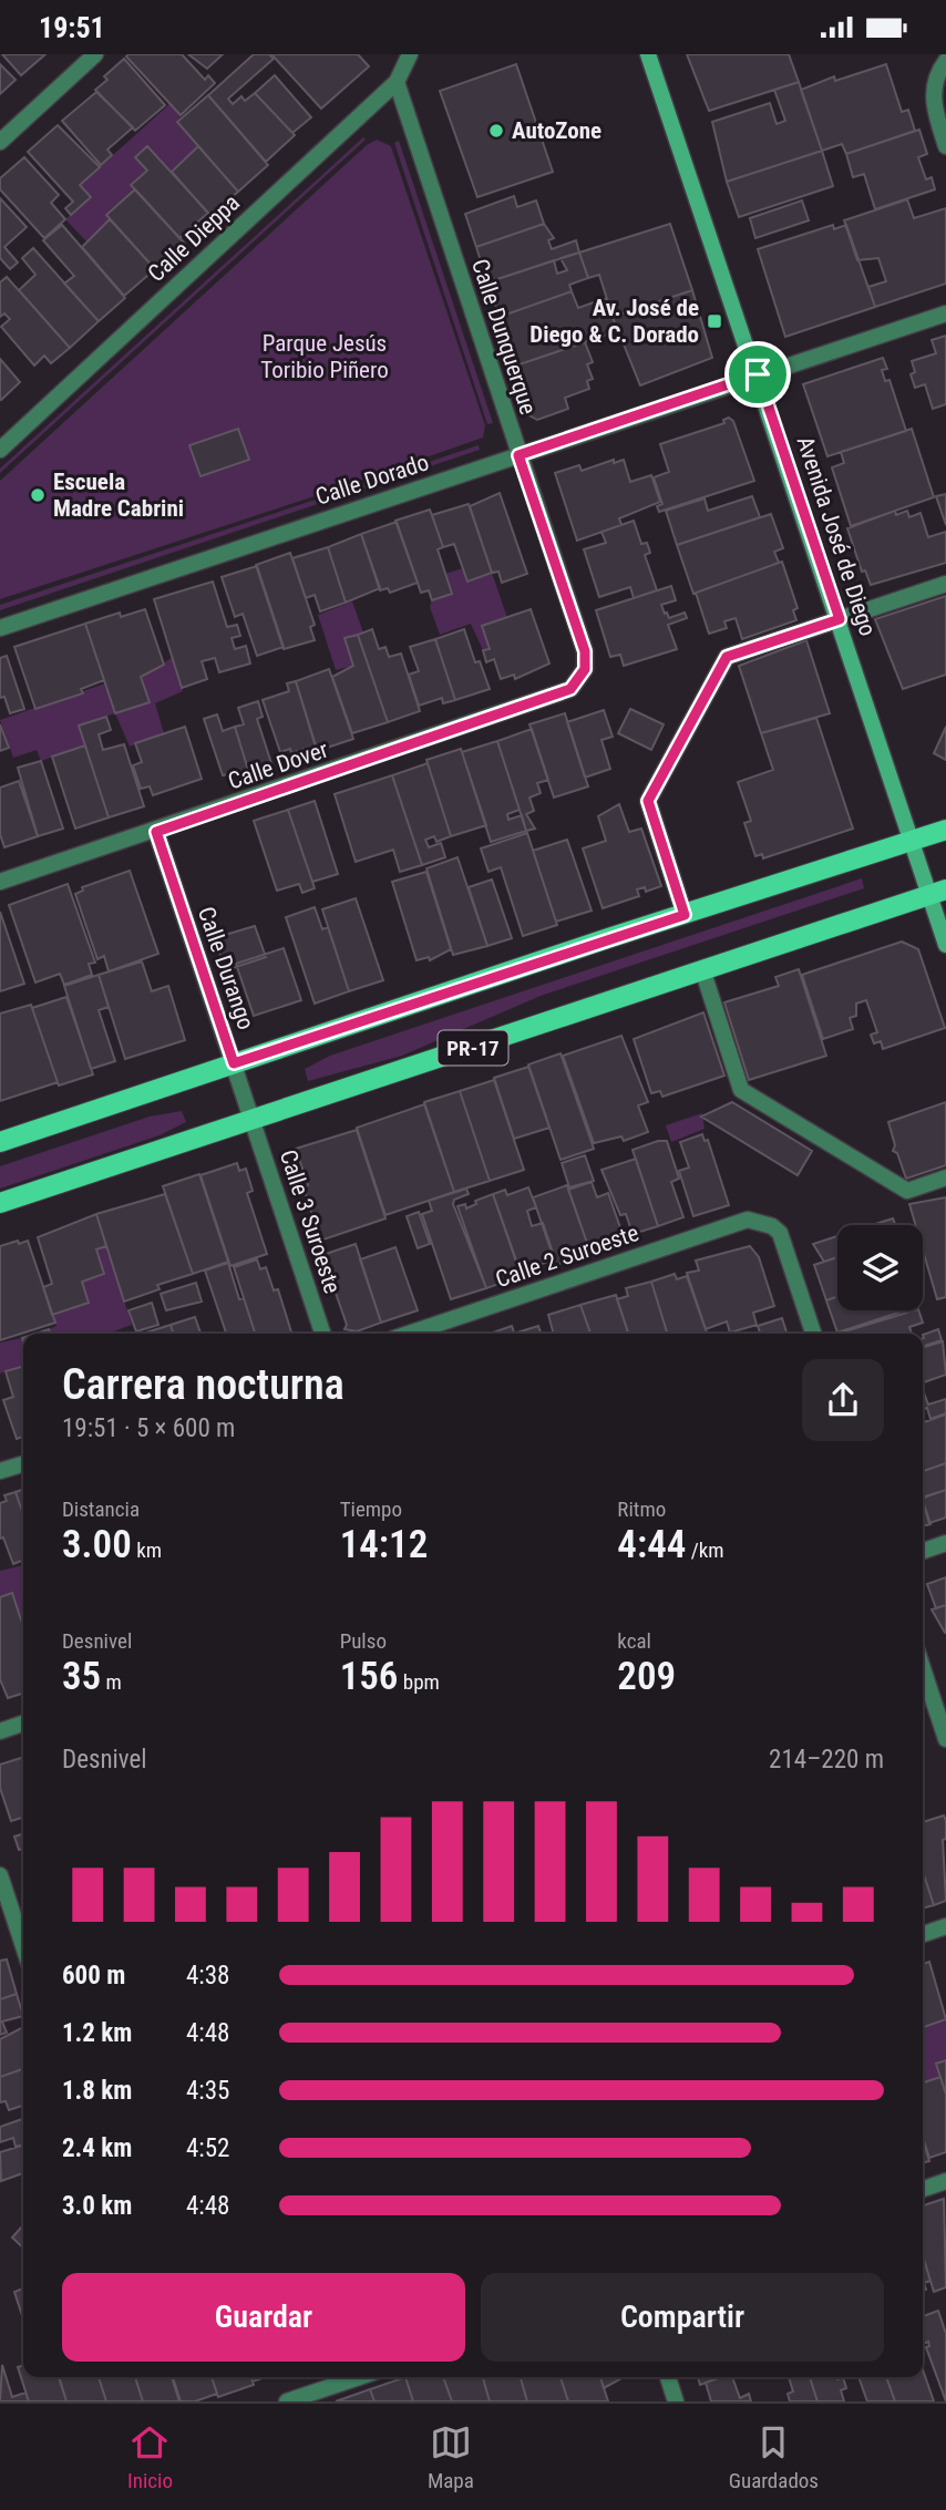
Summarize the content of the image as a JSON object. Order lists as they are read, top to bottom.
{
  "streets": {
    "main road": ["Avenida José de Diego", "PR-17"],
    "street": [
      "Calle Dieppa",
      "Calle Dunquerque",
      "Calle Dorado",
      "Calle Dover",
      "Calle Durango",
      "Calle 3 Suroeste",
      "Calle 2 Suroeste"
    ]
  },
  "crossings": [
    ["Calle Dieppa", "Calle Dunquerque"],
    ["Calle Dunquerque", "Calle Dorado"],
    ["Calle Dunquerque", "Calle Dover"],
    ["Calle Dorado", "Avenida José de Diego"],
    ["Avenida José de Diego", "PR-17"],
    ["Calle Dover", "Calle Durango"],
    ["Calle Durango", "PR-17"],
    ["Calle Durango", "Calle 3 Suroeste"],
    ["PR-17", "Calle 3 Suroeste"]
  ],
  "parks": ["Parque Jesús Toribio Piñero"],
  "places": {
    "other": ["AutoZone", "Escuela Madre Cabrini"],
    "transit": ["Av. José de Diego & C. Dorado"]
  },
  "page": {
    "status": "19:51",
    "heading": ["Carrera nocturna", "19:51 · 5 × 600 m"],
    "stats": [
      ["Distancia", "3.00 km"],
      ["Tiempo", "14:12"],
      ["Ritmo", "4:44 /km"],
      ["Desnivel", "35 m"],
      ["Pulso", "156 bpm"],
      ["kcal", "209"]
    ],
    "chart": ["Desnivel", "214–220 m"],
    "list": [
      {
        "name": "600 m",
        "note": "4:38"
      },
      {
        "name": "1.2 km",
        "note": "4:48"
      },
      {
        "name": "1.8 km",
        "note": "4:35"
      },
      {
        "name": "2.4 km",
        "note": "4:52"
      },
      {
        "name": "3.0 km",
        "note": "4:48"
      }
    ],
    "buttons": ["Guardar", "Compartir"],
    "tabs": ["Inicio", "Mapa", "Guardados"]
  }
}
